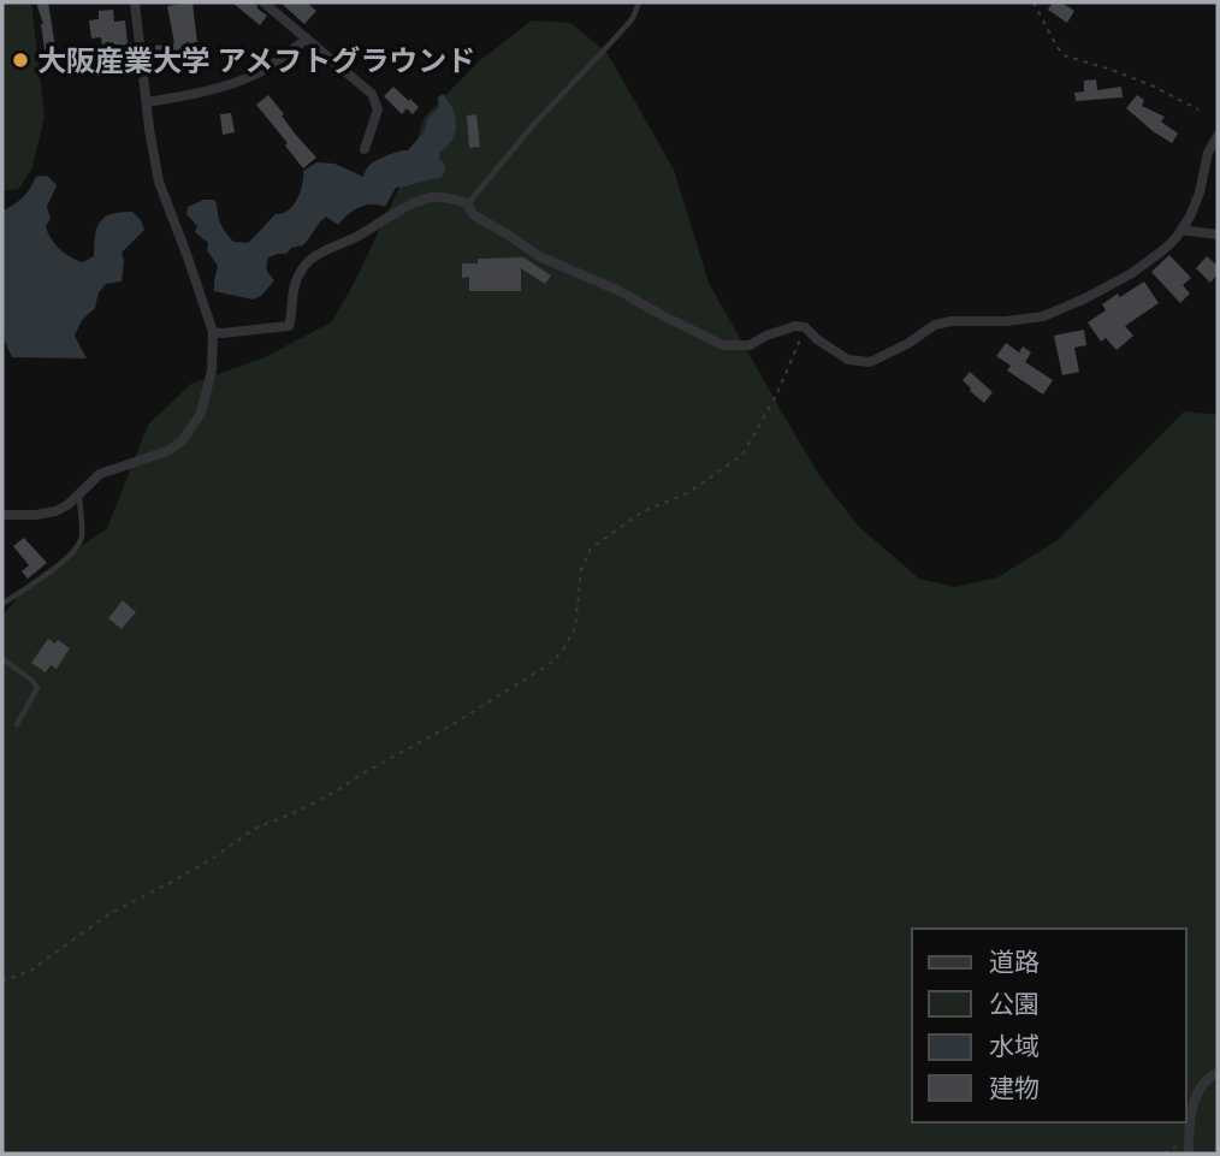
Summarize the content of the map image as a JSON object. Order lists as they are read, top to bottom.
{
  "places": ["大阪産業大学 アメフトグラウンド"],
  "legend": [
    "道路",
    "公園",
    "水域",
    "建物"
  ]
}
